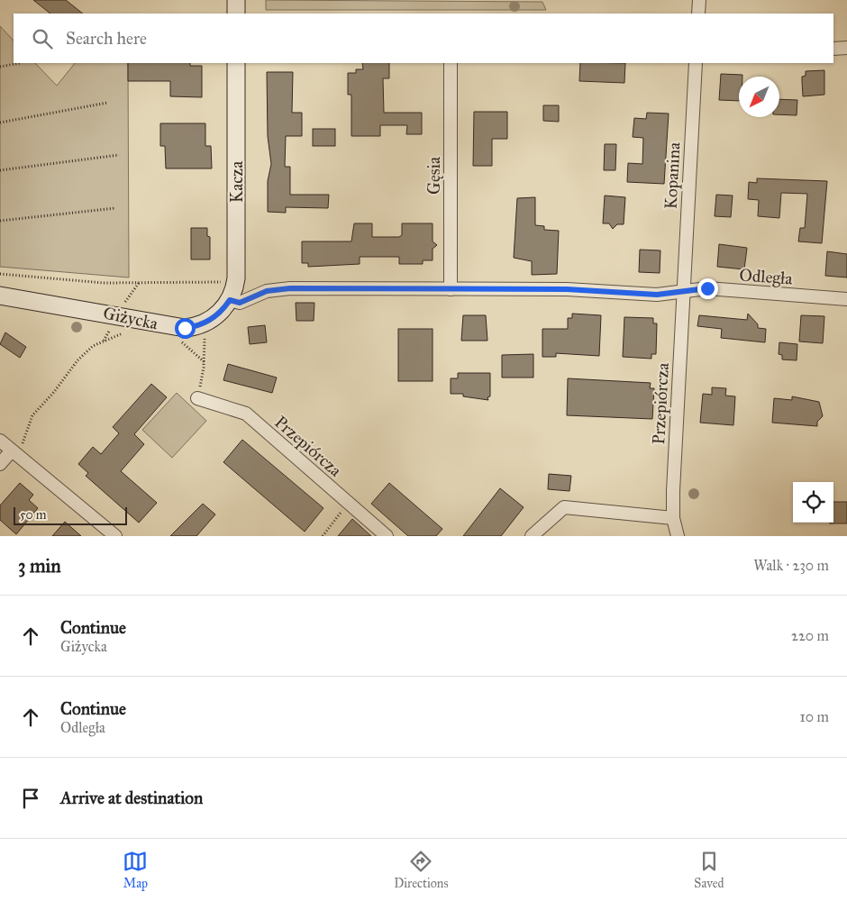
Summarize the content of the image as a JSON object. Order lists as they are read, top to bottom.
{
  "streets": {
    "street": [
      "Gęsia",
      "Kopanina",
      "Kacza",
      "Odległa",
      "Giżycka",
      "Przepiórcza"
    ]
  },
  "crossings": [
    ["Kopanina", "Odległa"],
    ["Kopanina", "Przepiórcza"],
    ["Kacza", "Giżycka"],
    ["Odległa", "Przepiórcza"]
  ],
  "scale_bar": "50 m",
  "north": "bottom left",
  "page": {
    "search": "Search here",
    "scale": "50 m",
    "heading": ["3 min", "Walk · 230 m"],
    "list": [
      ["Continue", "Giżycka", "220 m"],
      ["Continue", "Odległa", "10 m"],
      "Arrive at destination"
    ],
    "nav": ["Map", "Directions", "Saved"]
  }
}
